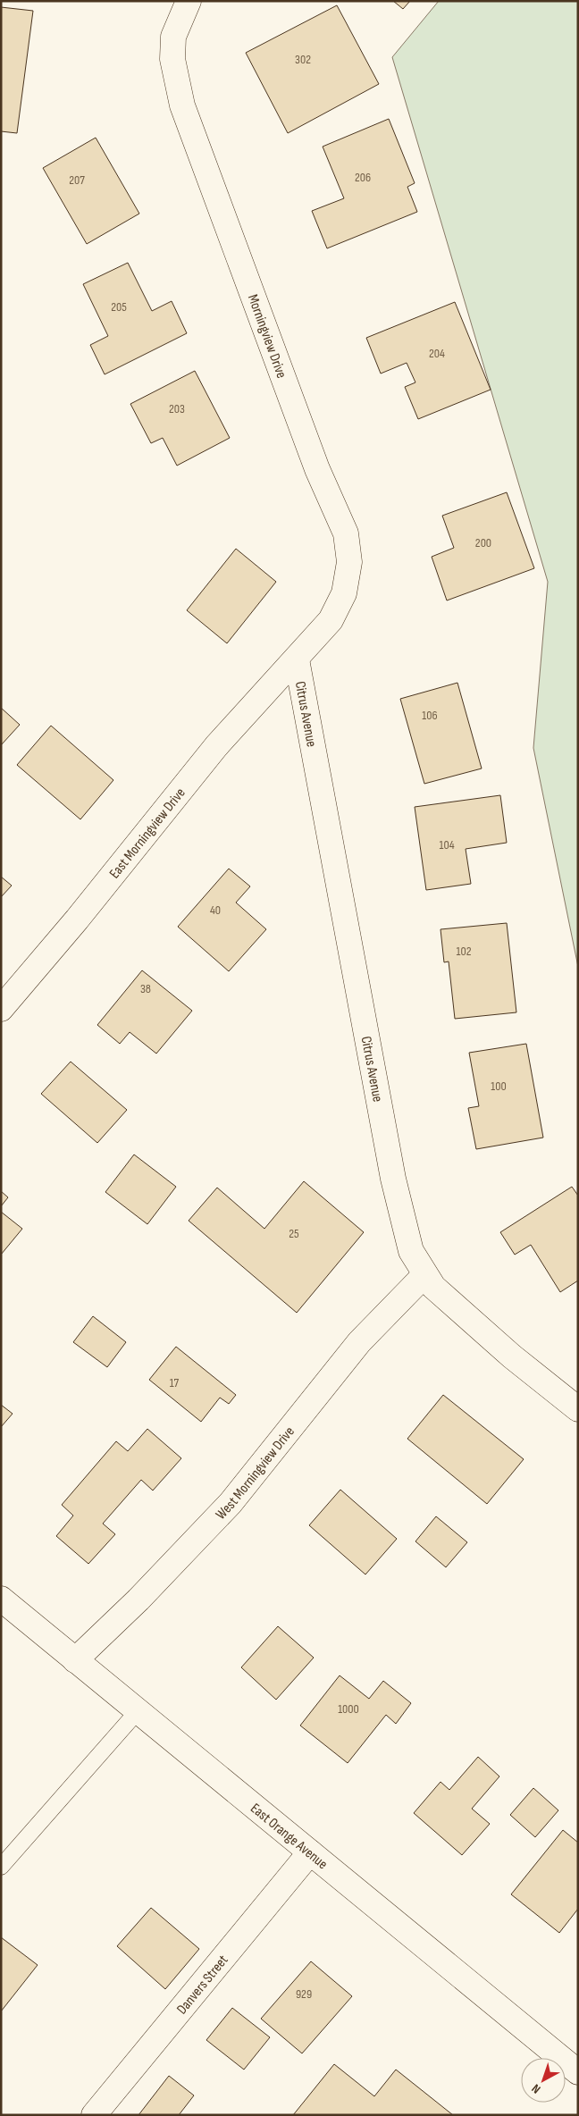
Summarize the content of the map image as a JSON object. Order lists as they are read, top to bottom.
{
  "streets": {
    "street": [
      "Morningview Drive",
      "Citrus Avenue",
      "East Morningview Drive",
      "West Morningview Drive",
      "East Orange Avenue",
      "Danvers Street"
    ]
  },
  "crossings": [
    ["Morningview Drive", "Citrus Avenue"],
    ["Morningview Drive", "East Morningview Drive"],
    ["Citrus Avenue", "East Morningview Drive"],
    ["Citrus Avenue", "West Morningview Drive"],
    ["West Morningview Drive", "East Orange Avenue"],
    ["East Orange Avenue", "Danvers Street"]
  ],
  "house_numbers": [
    "302",
    "206",
    "207",
    "205",
    "204",
    "203",
    "200",
    "106",
    "104",
    "40",
    "102",
    "38",
    "100",
    "25",
    "17",
    "1000",
    "929"
  ],
  "north": "bottom left"
}
